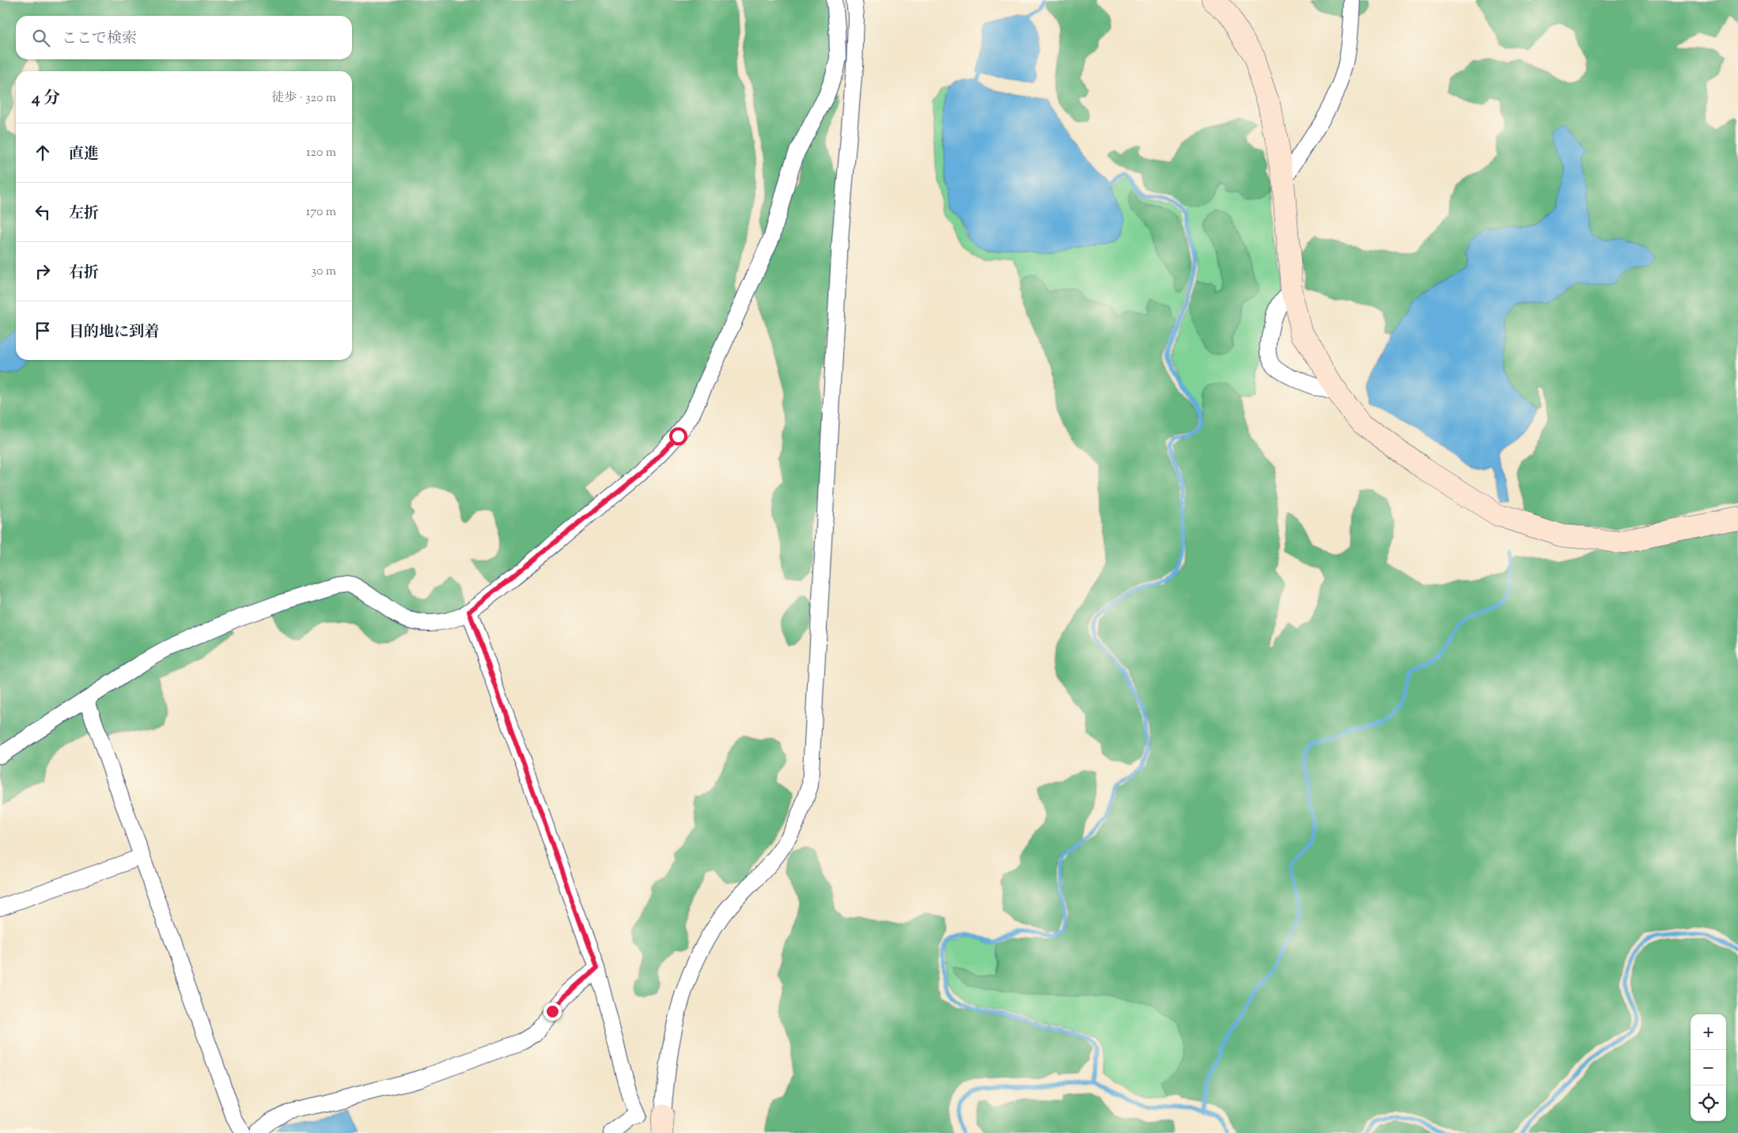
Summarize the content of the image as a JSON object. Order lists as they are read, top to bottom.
{
  "page": {
    "search": "ここで検索",
    "heading": ["4 分", "徒歩 · 320 m"],
    "list": [
      ["直進", "120 m"],
      ["左折", "170 m"],
      ["右折", "30 m"],
      "目的地に到着"
    ],
    "map_buttons": ["+", "−"]
  }
}
